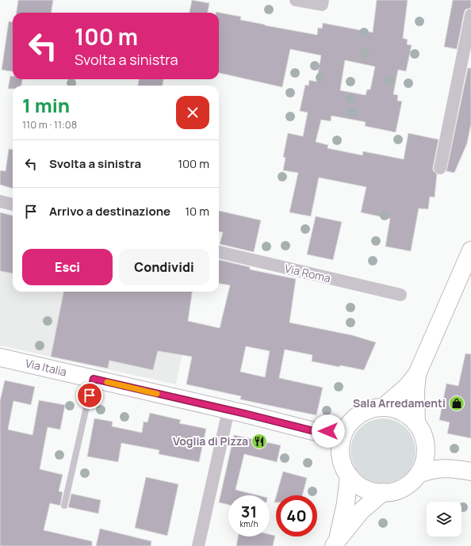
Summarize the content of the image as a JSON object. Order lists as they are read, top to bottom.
{
  "streets": {
    "main road": ["Via Italia"],
    "street": ["Via Roma"]
  },
  "places": {
    "shop": ["Sala Arredamenti"],
    "restaurant": ["Voglia di Pizza"]
  },
  "page": {
    "turn": ["100 m", "Svolta a sinistra"],
    "heading": ["1 min", "110 m · 11:08"],
    "list": [
      {
        "name": "Svolta a sinistra",
        "value": "100 m"
      },
      {
        "name": "Arrivo a destinazione",
        "value": "10 m"
      }
    ],
    "buttons": ["Esci", "Condividi"],
    "speed": "31 km/h",
    "limit": "40"
  }
}
